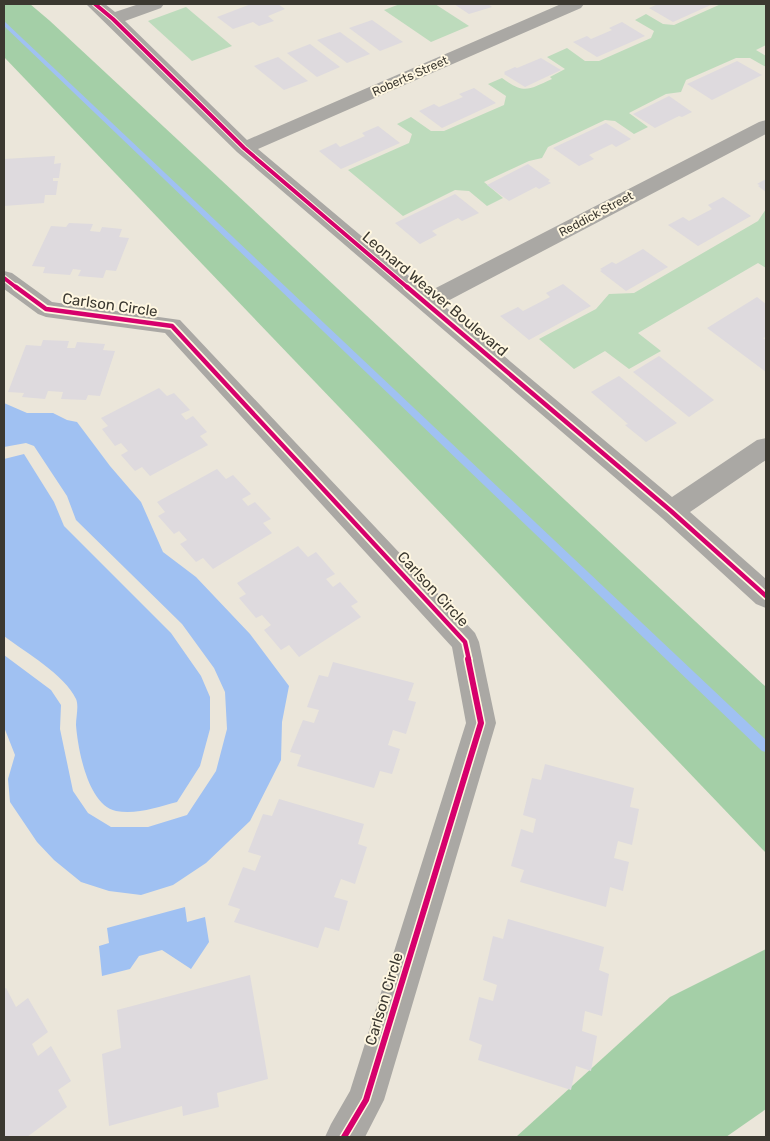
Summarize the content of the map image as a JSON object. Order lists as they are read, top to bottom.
{
  "streets": {
    "street": [
      "Roberts Street",
      "Reddick Street",
      "Leonard Weaver Boulevard",
      "Carlson Circle"
    ]
  },
  "crossings": [
    ["Roberts Street", "Leonard Weaver Boulevard"],
    ["Reddick Street", "Leonard Weaver Boulevard"]
  ]
}
